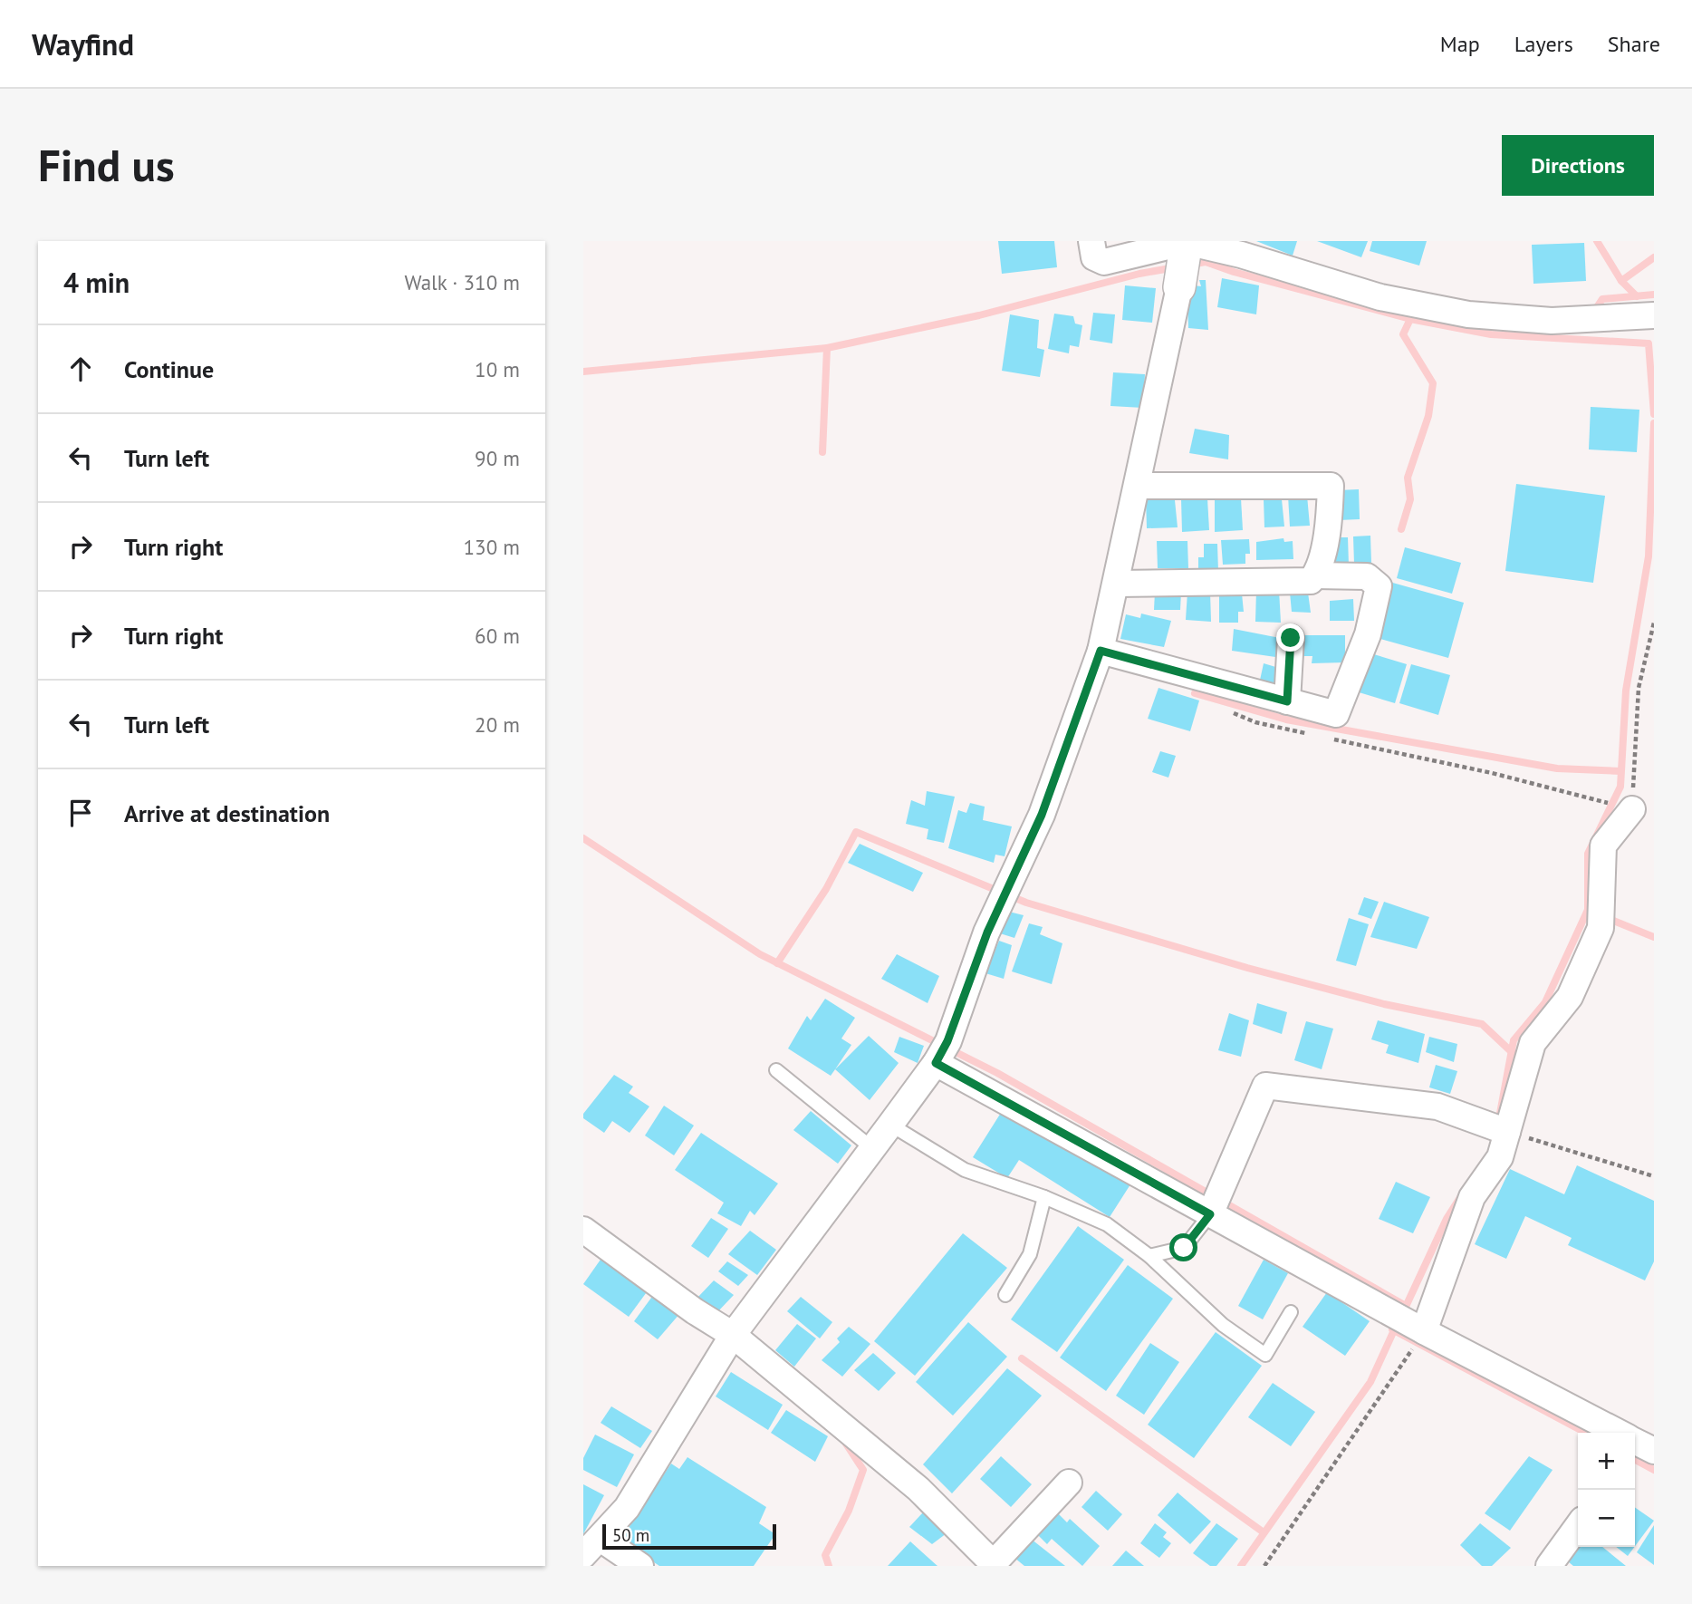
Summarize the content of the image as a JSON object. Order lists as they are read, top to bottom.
{
  "scale_bar": "50 m",
  "page": {
    "header": "Wayfind",
    "nav": ["Map", "Layers", "Share"],
    "buttons": "Directions",
    "title": "Find us",
    "heading": ["4 min", "Walk · 310 m"],
    "list": [
      ["Continue", "10 m"],
      ["Turn left", "90 m"],
      ["Turn right", "130 m"],
      ["Turn right", "60 m"],
      ["Turn left", "20 m"],
      "Arrive at destination"
    ],
    "map_buttons": ["+", "−"],
    "scale": "50 m"
  }
}
